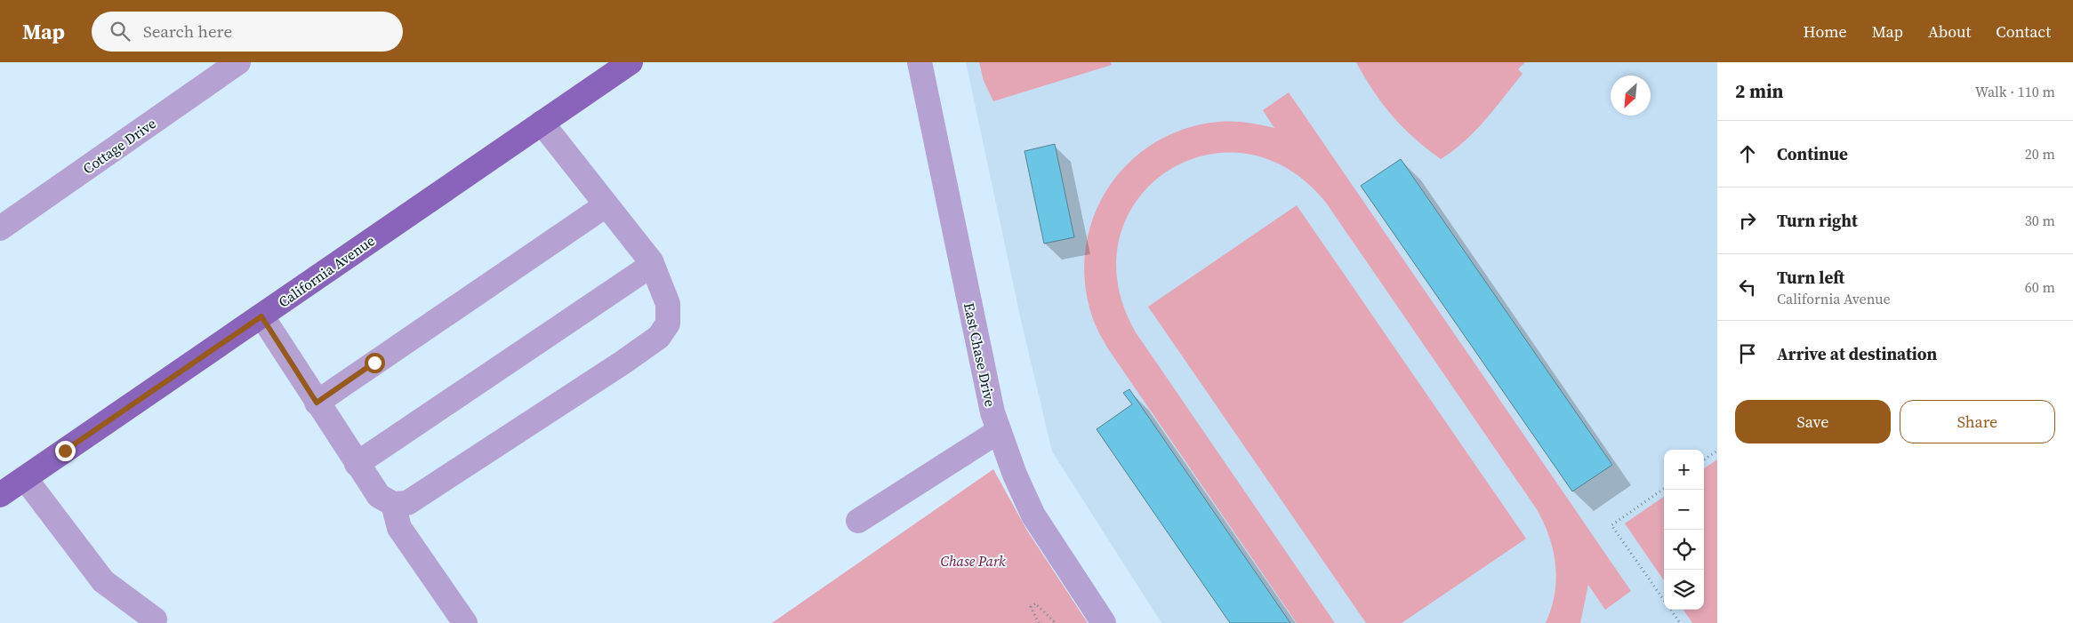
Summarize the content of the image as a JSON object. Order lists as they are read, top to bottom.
{
  "streets": {
    "main road": ["California Avenue"],
    "street": ["Cottage Drive", "East Chase Drive"]
  },
  "parks": ["Chase Park"],
  "north": "bottom left",
  "page": {
    "header": "Map",
    "search": "Search here",
    "nav": [
      "Home",
      "Map",
      "About",
      "Contact"
    ],
    "heading": ["2 min", "Walk · 110 m"],
    "list": [
      ["Continue", "20 m"],
      ["Turn right", "30 m"],
      ["Turn left", "California Avenue", "60 m"],
      "Arrive at destination"
    ],
    "buttons": ["Save", "Share"],
    "map_buttons": ["+", "−"]
  }
}
